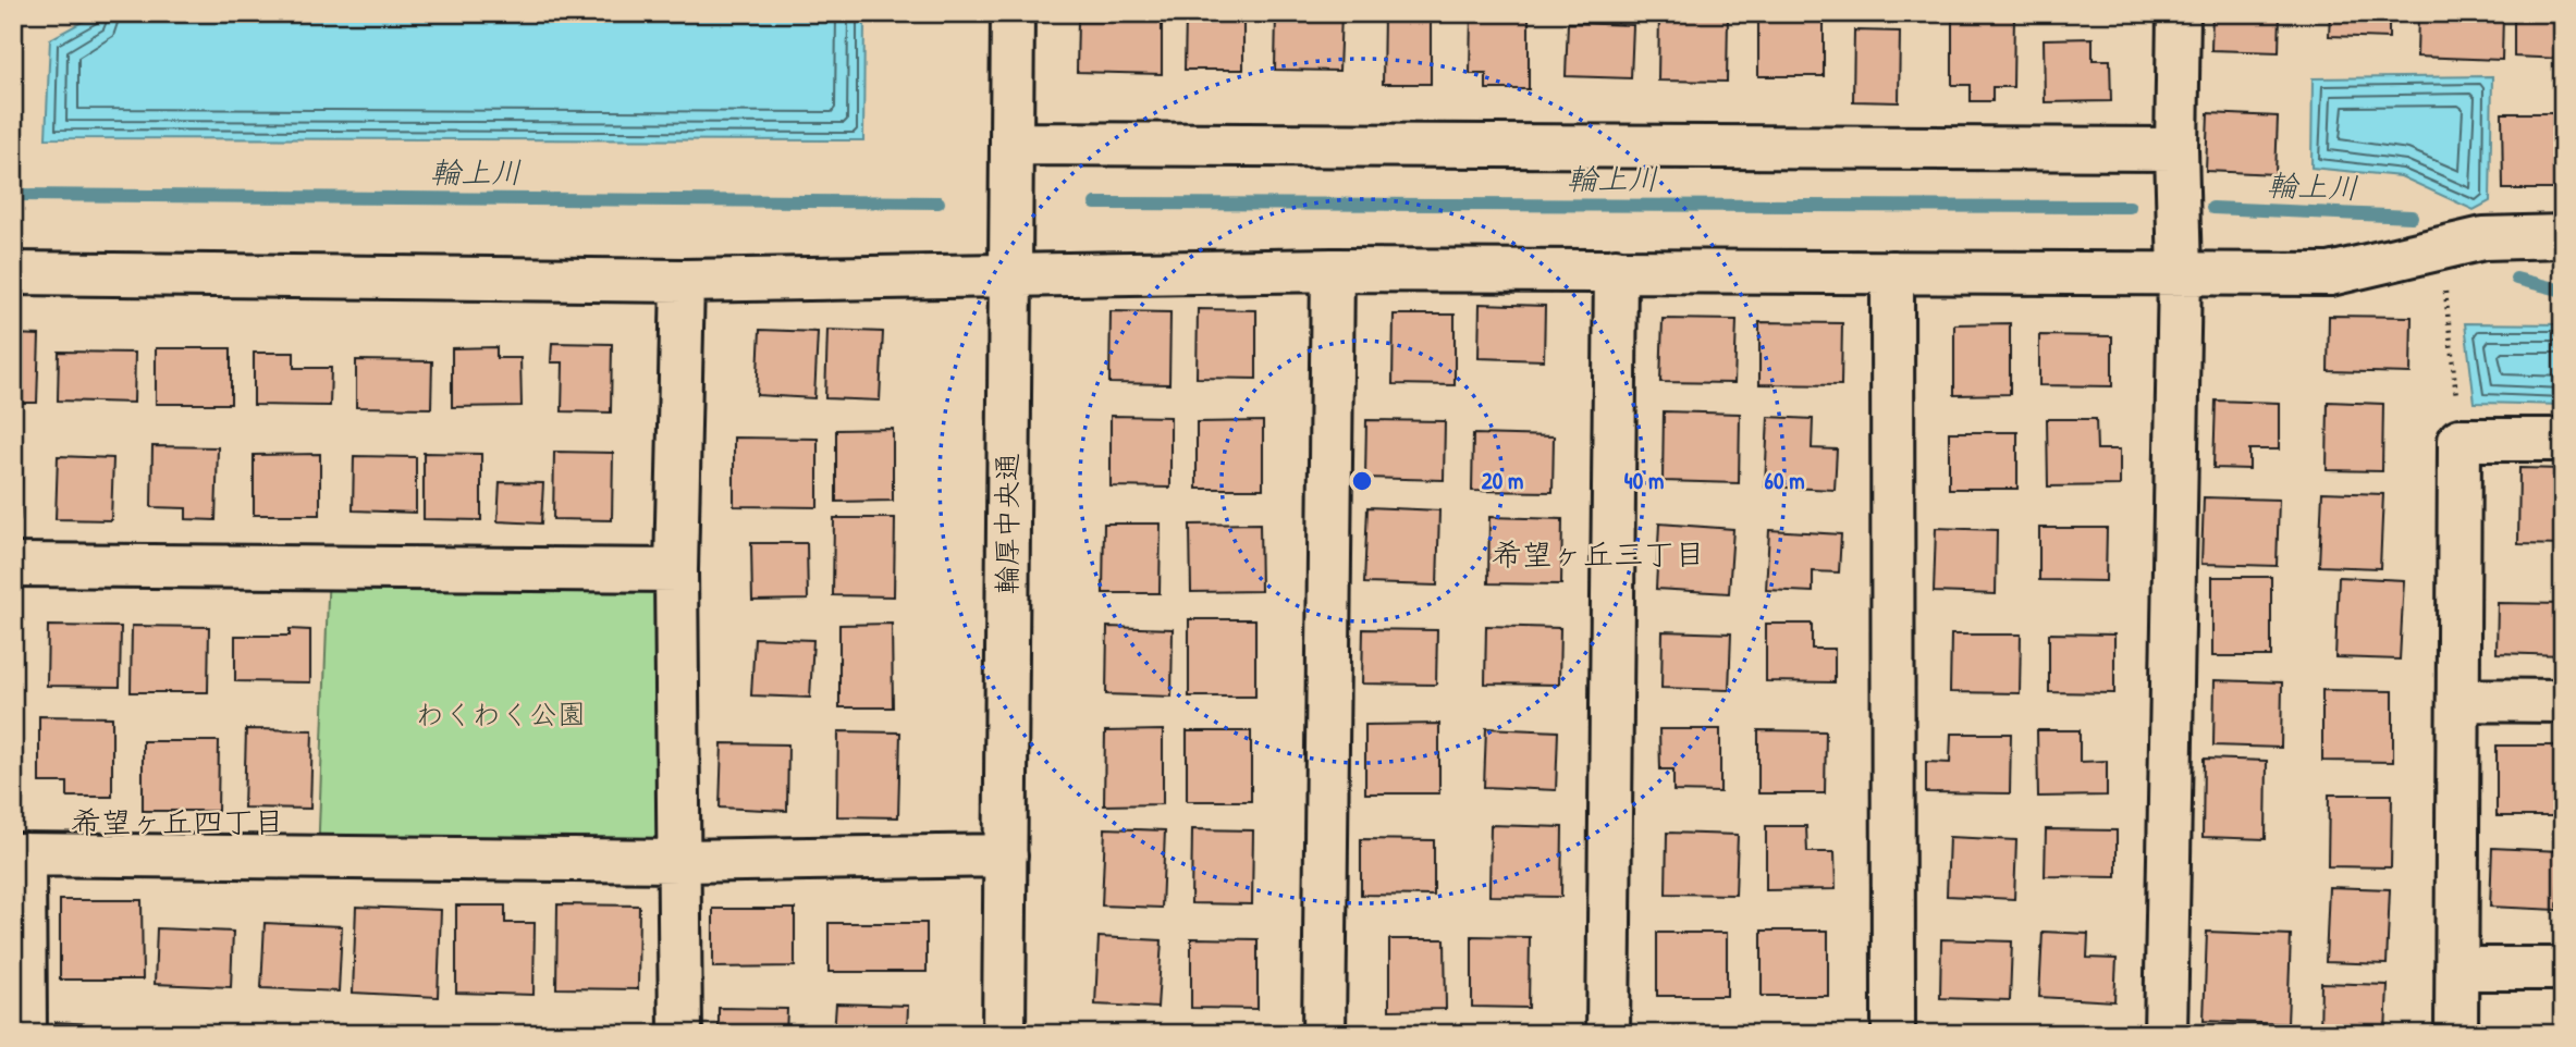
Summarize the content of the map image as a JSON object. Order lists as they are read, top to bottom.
{
  "streets": {
    "street": ["輪厚中央通"]
  },
  "districts": ["希望ヶ丘三丁目", "希望ヶ丘四丁目"],
  "water": ["輪上川"],
  "parks": ["わくわく公園"],
  "rings": ["20 m", "40 m", "60 m"]
}
